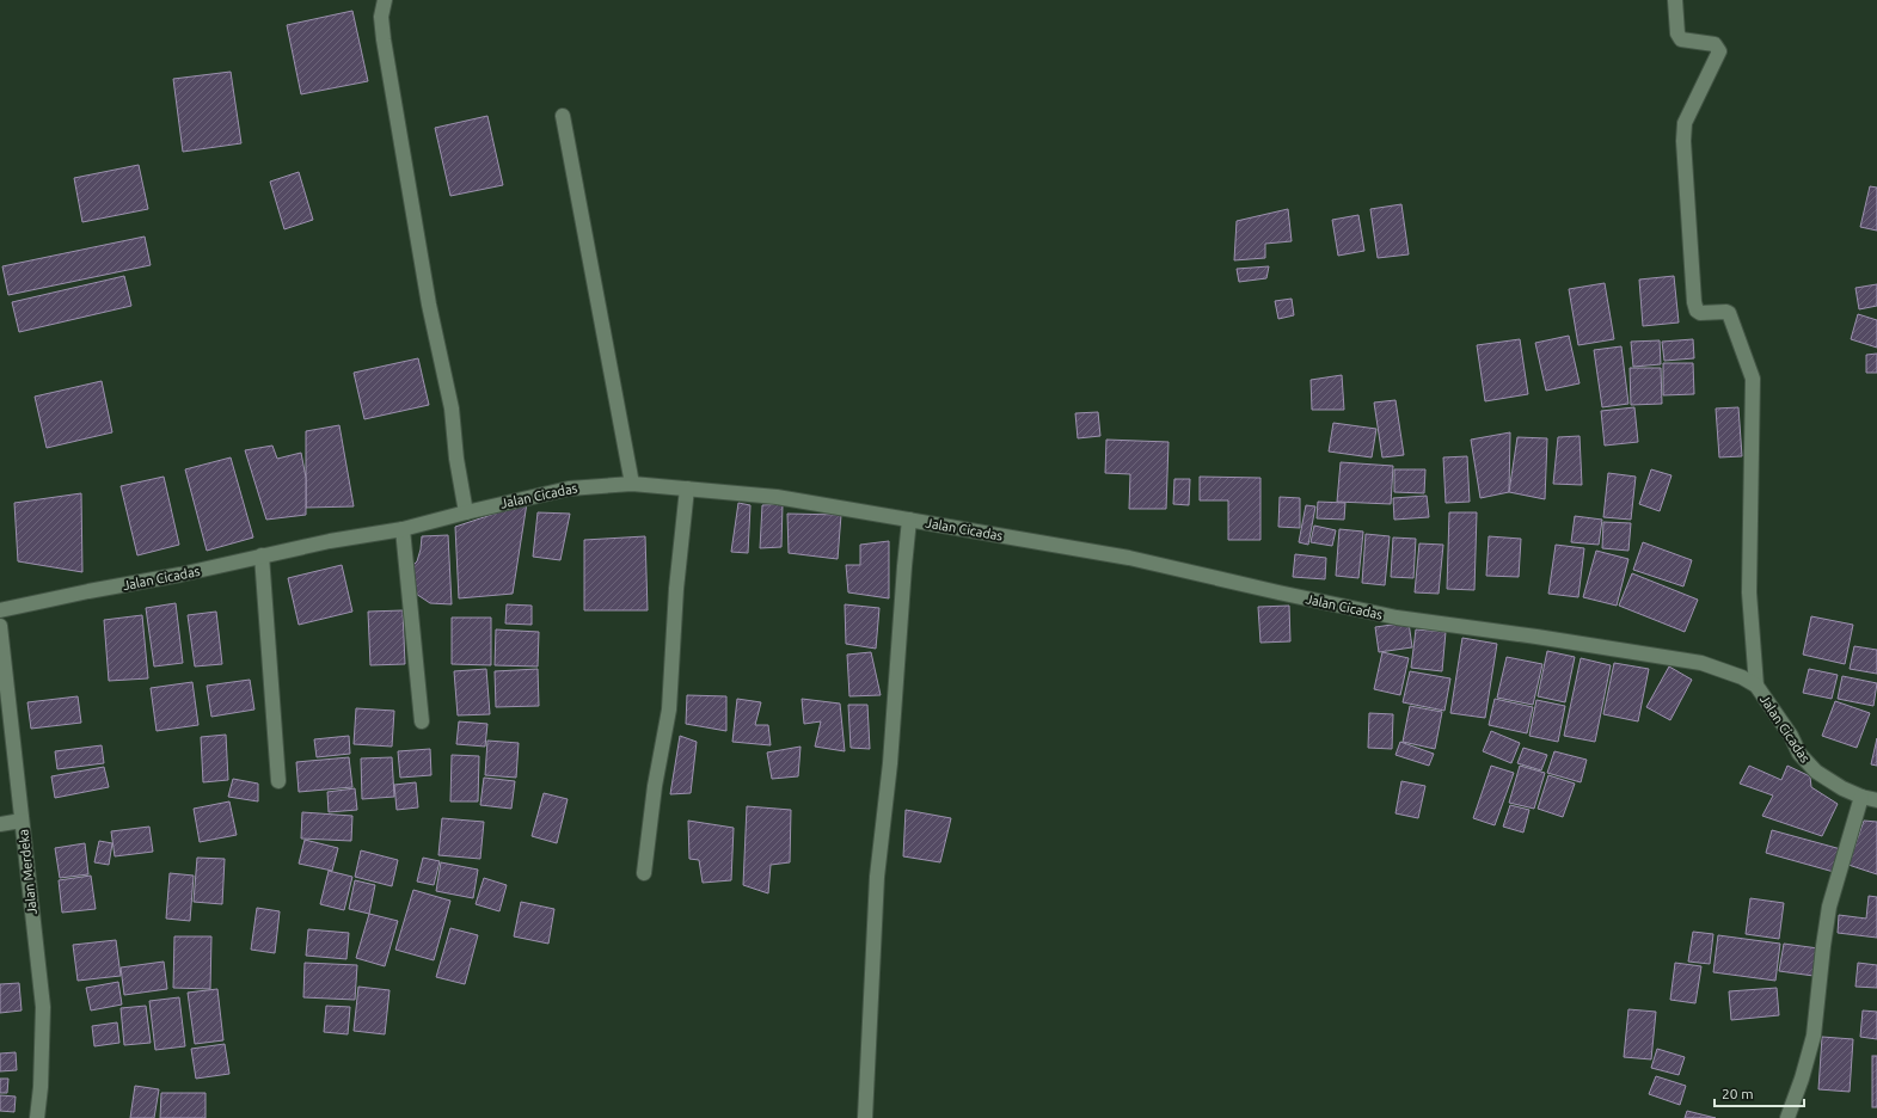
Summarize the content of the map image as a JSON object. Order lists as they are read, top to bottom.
{
  "streets": {
    "street": ["Jalan Cicadas", "Jalan Merdeka"]
  },
  "scale_bar": "20 m"
}
